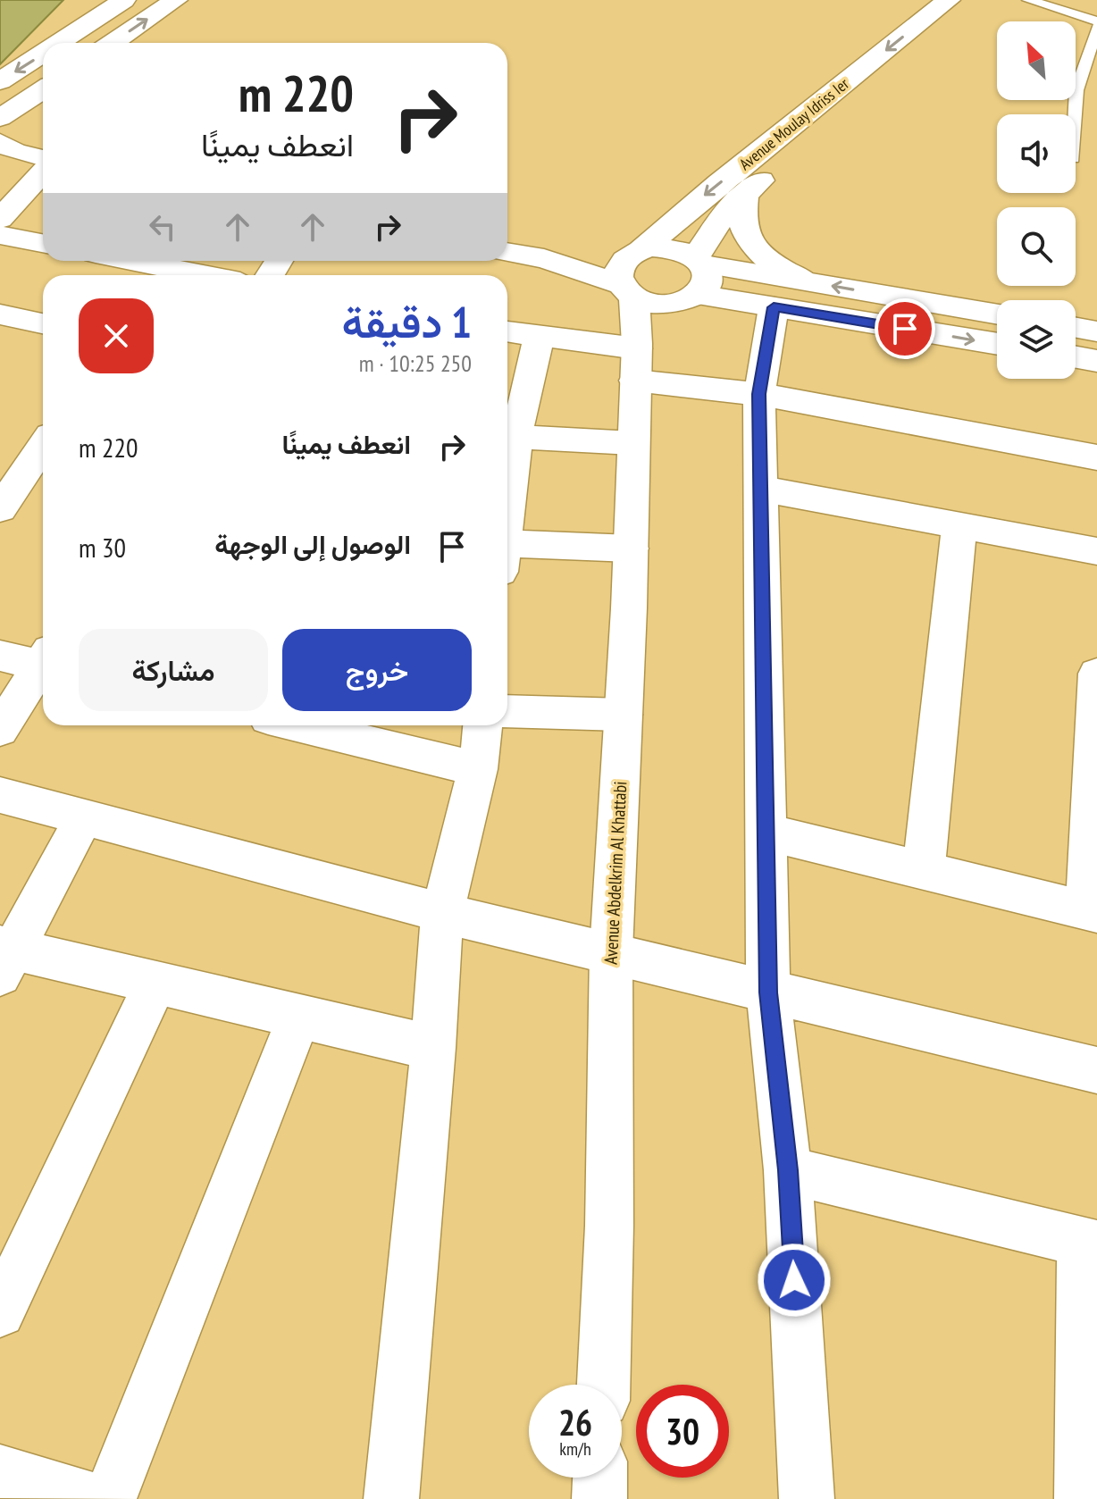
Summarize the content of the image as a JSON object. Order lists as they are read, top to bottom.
{
  "streets": {
    "street": ["Avenue Moulay Idriss Ier", "Avenue Abdelkrim Al Khattabi"]
  },
  "crossings": [
    ["Avenue Moulay Idriss Ier", "Avenue Abdelkrim Al Khattabi"]
  ],
  "north": "top left",
  "page": {
    "turn": ["220 m", "انعطف يمينًا"],
    "heading": ["1 دقيقة", "250 m · 10:25"],
    "list": [
      {
        "name": "انعطف يمينًا",
        "value": "220 m"
      },
      {
        "name": "الوصول إلى الوجهة",
        "value": "30 m"
      }
    ],
    "buttons": ["خروج", "مشاركة"],
    "speed": "26 km/h",
    "limit": "30"
  }
}
